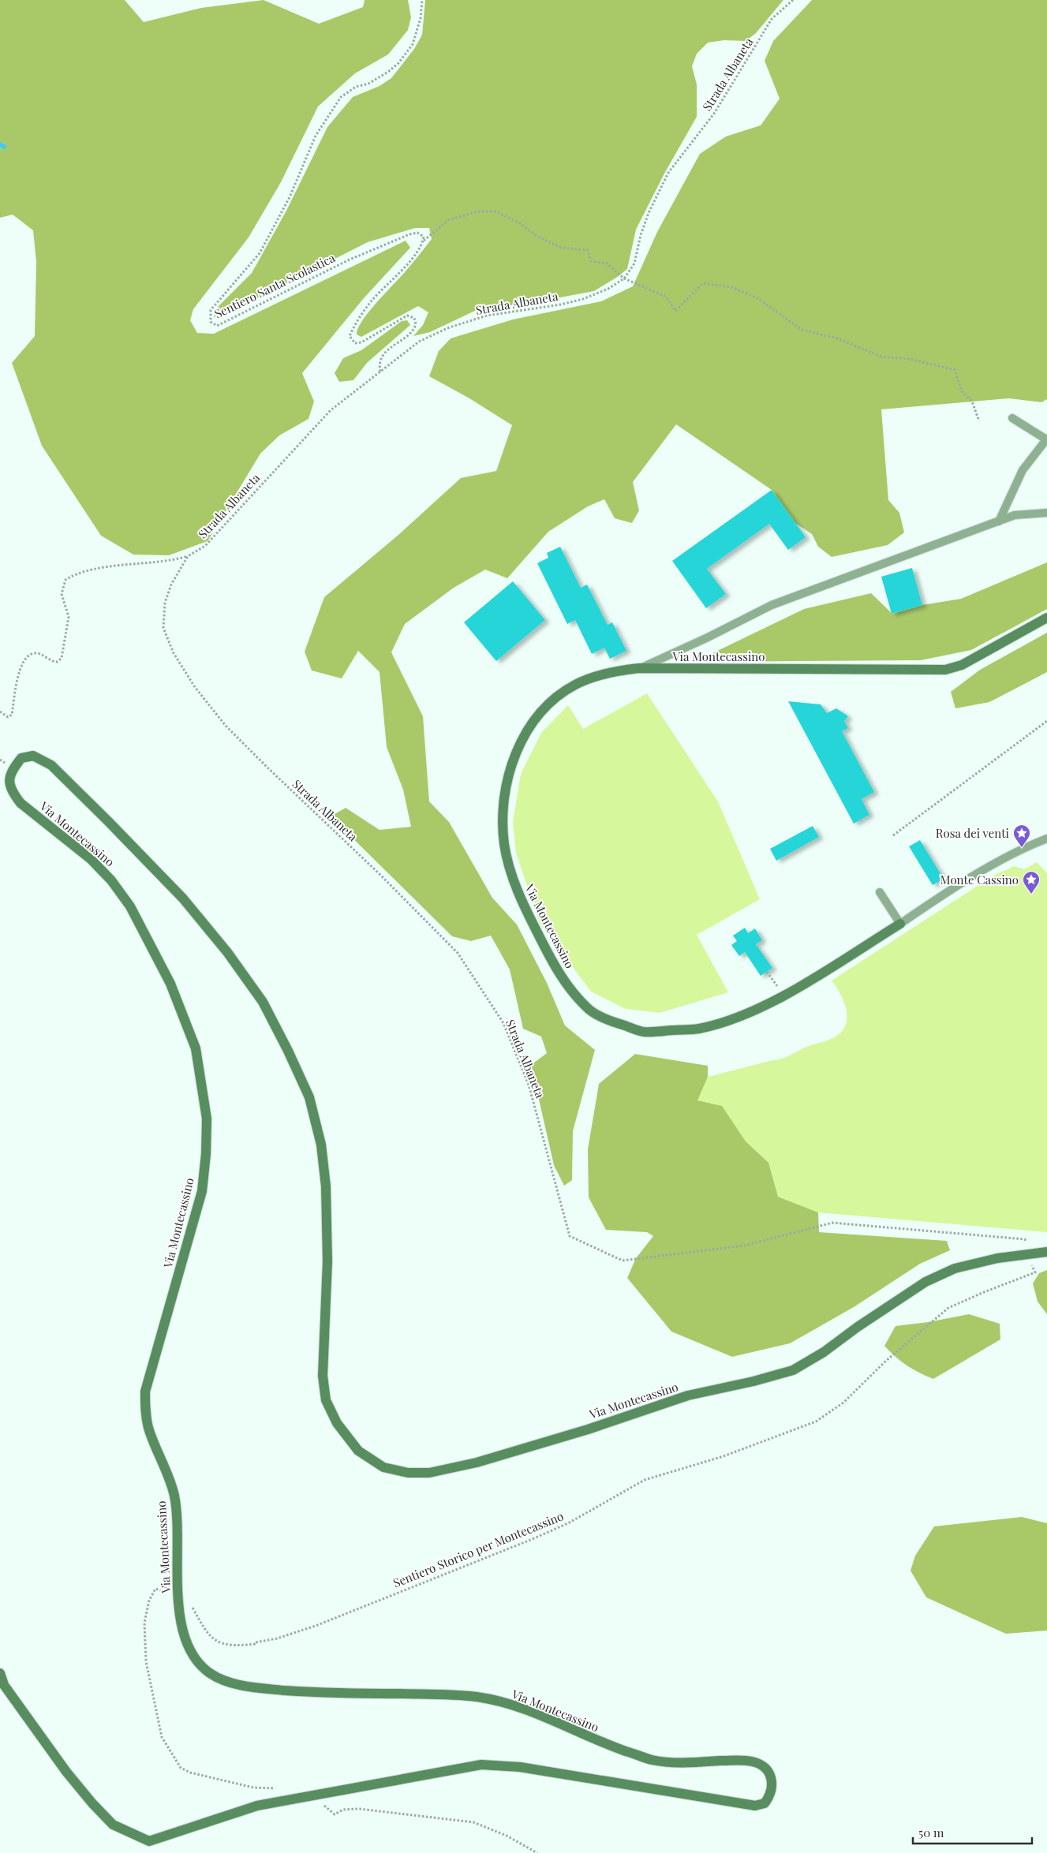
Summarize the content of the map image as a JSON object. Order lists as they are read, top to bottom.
{
  "streets": {
    "street": ["Via Montecassino"],
    "path": ["Strada Albaneta", "Sentiero Santa Scolastica", "Sentiero Storico per Montecassino"]
  },
  "crossings": [
    ["Strada Albaneta", "Via Montecassino"],
    ["Strada Albaneta", "Sentiero Storico per Montecassino"],
    ["Via Montecassino", "Sentiero Storico per Montecassino"]
  ],
  "places": {
    "place": ["Rosa dei venti", "Monte Cassino"]
  },
  "scale_bar": "50 m"
}
